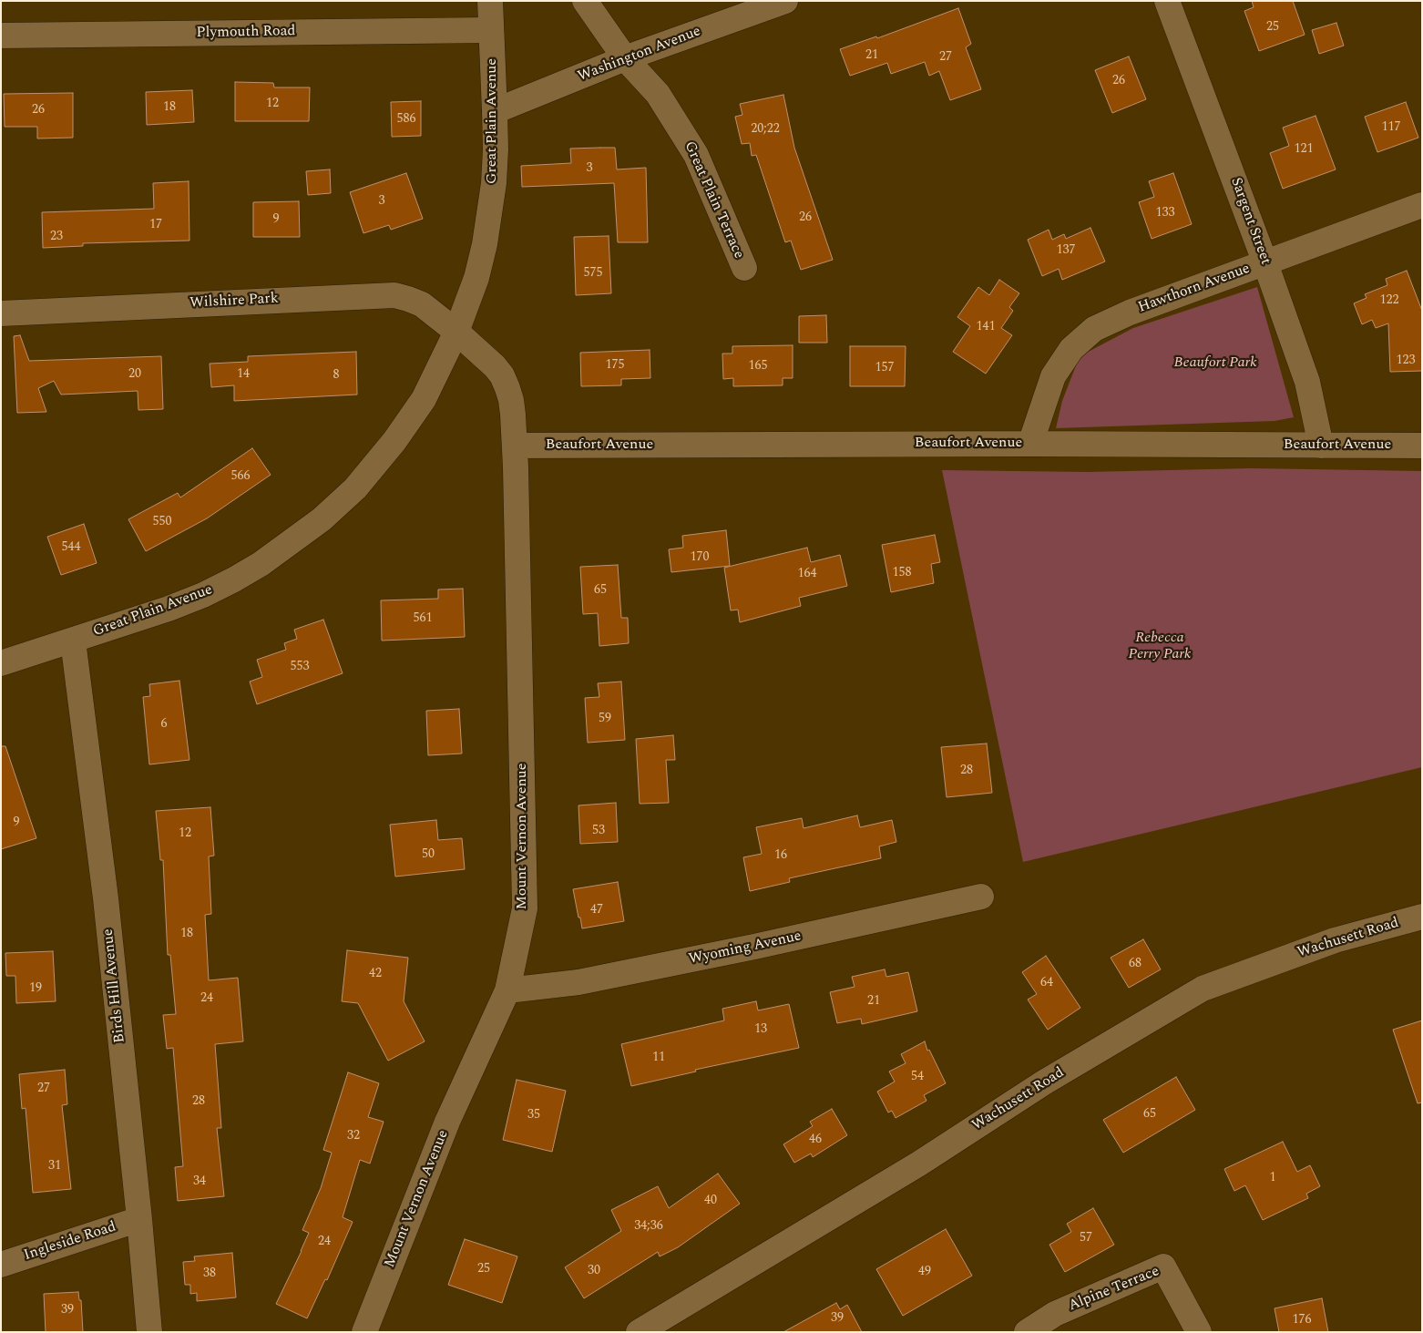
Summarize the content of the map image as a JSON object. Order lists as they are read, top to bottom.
{
  "streets": {
    "street": [
      "Plymouth Road",
      "Washington Avenue",
      "Great Plain Avenue",
      "Great Plain Terrace",
      "Sargent Street",
      "Hawthorn Avenue",
      "Wilshire Park",
      "Beaufort Avenue",
      "Mount Vernon Avenue",
      "Wachusett Road",
      "Wyoming Avenue",
      "Birds Hill Avenue",
      "Ingleside Road",
      "Alpine Terrace"
    ]
  },
  "crossings": [
    ["Plymouth Road", "Great Plain Avenue"],
    ["Washington Avenue", "Great Plain Avenue"],
    ["Washington Avenue", "Great Plain Terrace"],
    ["Great Plain Avenue", "Wilshire Park"],
    ["Great Plain Avenue", "Mount Vernon Avenue"],
    ["Great Plain Avenue", "Birds Hill Avenue"],
    ["Sargent Street", "Hawthorn Avenue"],
    ["Sargent Street", "Beaufort Avenue"],
    ["Hawthorn Avenue", "Beaufort Avenue"],
    ["Wilshire Park", "Mount Vernon Avenue"],
    ["Beaufort Avenue", "Mount Vernon Avenue"],
    ["Mount Vernon Avenue", "Wyoming Avenue"],
    ["Birds Hill Avenue", "Ingleside Road"]
  ],
  "parks": ["Beaufort Park", "Rebecca Perry Park"],
  "house_numbers": [
    "25",
    "21",
    "27",
    "26",
    "12",
    "18",
    "26",
    "586",
    "117",
    "20;22",
    "121",
    "3",
    "3",
    "133",
    "26",
    "9",
    "17",
    "23",
    "137",
    "575",
    "122",
    "141",
    "123",
    "175",
    "165",
    "157",
    "20",
    "14",
    "8",
    "566",
    "550",
    "544",
    "170",
    "158",
    "164",
    "65",
    "561",
    "553",
    "59",
    "6",
    "28",
    "9",
    "53",
    "12",
    "50",
    "16",
    "47",
    "18",
    "68",
    "42",
    "64",
    "19",
    "24",
    "21",
    "13",
    "11",
    "54",
    "27",
    "28",
    "65",
    "35",
    "32",
    "46",
    "31",
    "1",
    "34",
    "40",
    "34;36",
    "57",
    "24",
    "25",
    "30",
    "49",
    "38",
    "39",
    "39",
    "176"
  ]
}
